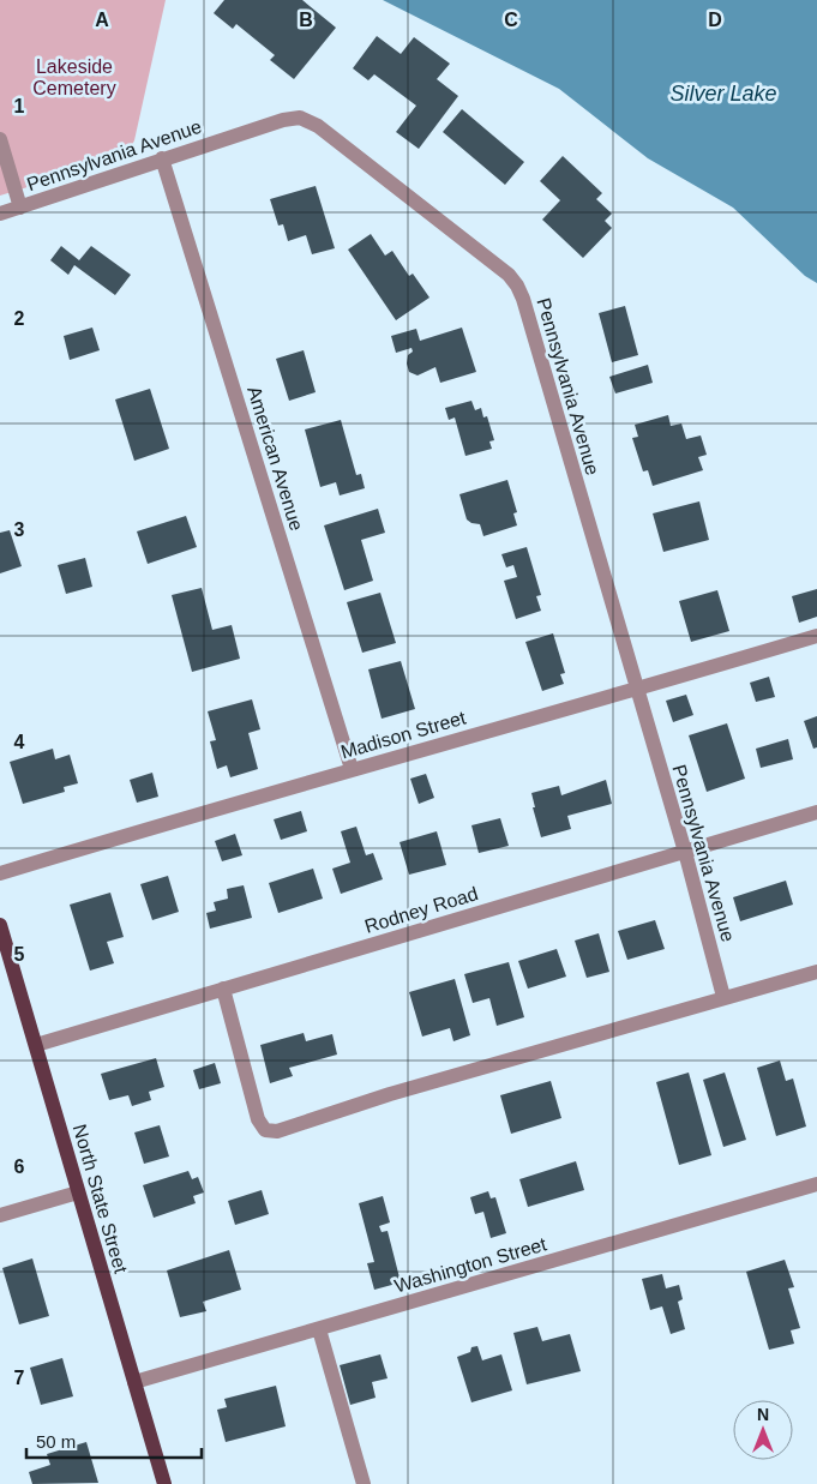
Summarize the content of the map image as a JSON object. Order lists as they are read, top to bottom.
{
  "streets": {
    "main road": ["North State Street"],
    "street": [
      "Pennsylvania Avenue",
      "American Avenue",
      "Madison Street",
      "Rodney Road",
      "Washington Street"
    ]
  },
  "crossings": [
    ["Pennsylvania Avenue", "American Avenue"],
    ["Pennsylvania Avenue", "Madison Street"],
    ["Pennsylvania Avenue", "Rodney Road"],
    ["American Avenue", "Madison Street"],
    ["Rodney Road", "North State Street"],
    ["North State Street", "Washington Street"]
  ],
  "water": ["Silver Lake"],
  "parks": ["Lakeside Cemetery"],
  "scale_bar": "50 m",
  "north": "top",
  "grid": {
    "columns": [
      "A",
      "B",
      "C",
      "D"
    ],
    "rows": [
      "1",
      "2",
      "3",
      "4",
      "5",
      "6",
      "7"
    ]
  }
}
